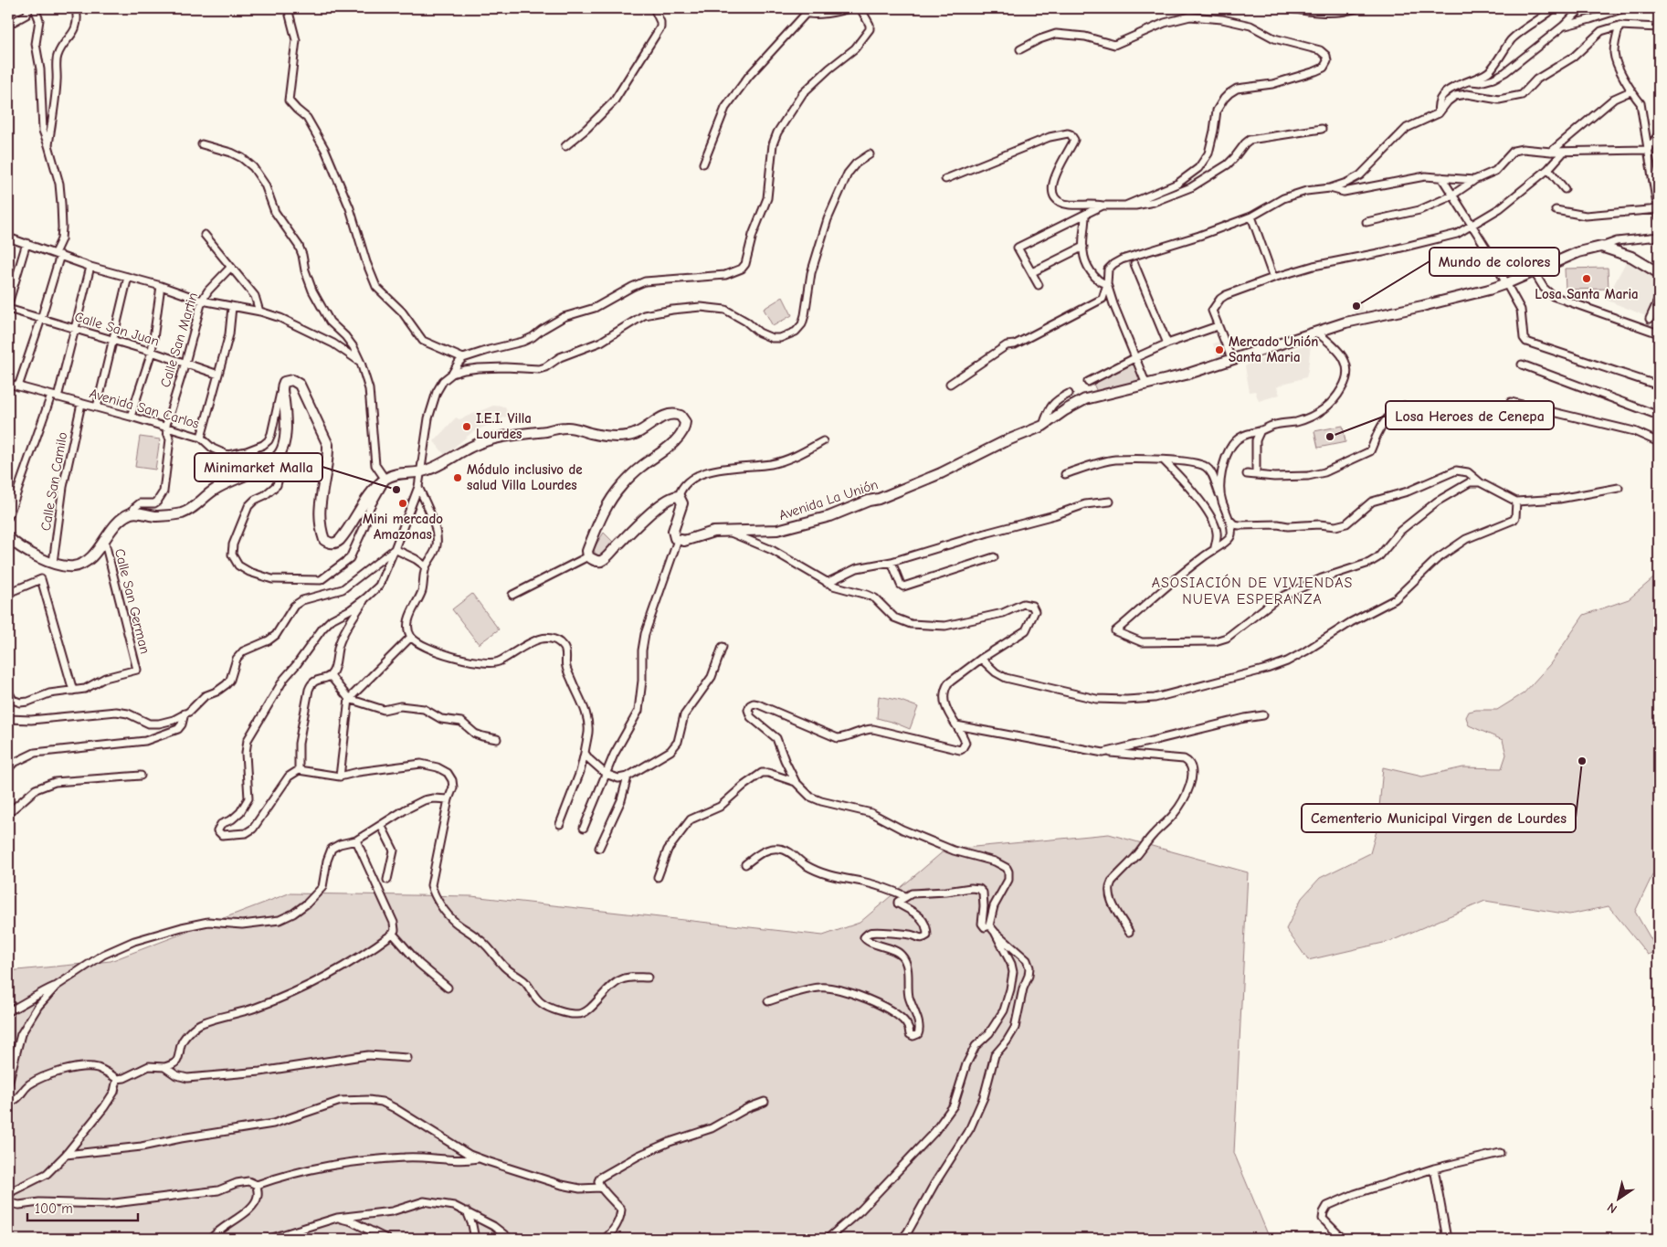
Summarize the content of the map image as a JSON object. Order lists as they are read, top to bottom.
{
  "streets": {
    "main road": ["Avenida La Unión"],
    "street": [
      "Calle San Juan",
      "Calle San Martin",
      "Avenida San Carlos",
      "Calle San Camilo",
      "Calle San German"
    ]
  },
  "crossings": [
    ["Calle San Juan", "Calle San Martin"],
    ["Calle San Martin", "Avenida San Carlos"],
    ["Avenida San Carlos", "Calle San Camilo"]
  ],
  "districts": ["ASOSIACIÓN DE VIVIENDAS NUEVA ESPERANZA"],
  "places": [
    "Losa Santa Maria",
    "Mundo de colores",
    "Mercado Unión Santa Maria",
    "I.E.I. Villa Lourdes",
    "Losa Heroes de Cenepa",
    "Módulo inclusivo de salud Villa Lourdes",
    "Minimarket Malla",
    "Mini mercado Amazonas",
    "Cementerio Municipal Virgen de Lourdes"
  ],
  "scale_bar": "100 m",
  "north": "bottom left"
}
